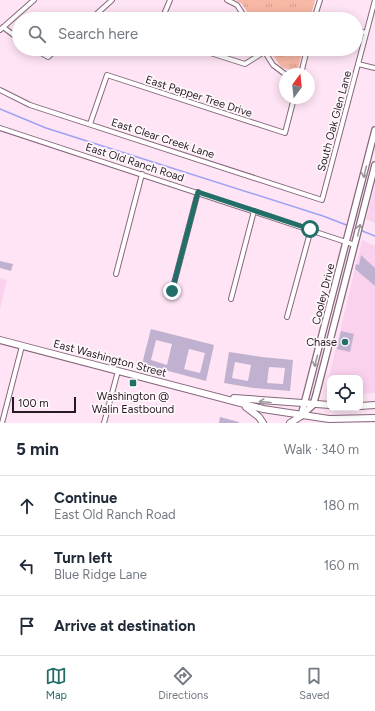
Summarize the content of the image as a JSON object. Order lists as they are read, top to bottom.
{
  "streets": {
    "main road": ["East Washington Street"],
    "street": [
      "East Pepper Tree Drive",
      "South Oak Glen Lane",
      "East Clear Creek Lane",
      "East Old Ranch Road",
      "Cooley Drive"
    ]
  },
  "crossings": [
    ["East Pepper Tree Drive", "East Clear Creek Lane"],
    ["South Oak Glen Lane", "East Clear Creek Lane"],
    ["East Old Ranch Road", "Cooley Drive"],
    ["Cooley Drive", "East Washington Street"]
  ],
  "places": {
    "other": ["Chase"],
    "transit": ["Washington @ Walin Eastbound"]
  },
  "scale_bar": "100 m",
  "north": "top",
  "page": {
    "search": "Search here",
    "scale": "100 m",
    "heading": ["5 min", "Walk · 340 m"],
    "list": [
      ["Continue", "East Old Ranch Road", "180 m"],
      ["Turn left", "Blue Ridge Lane", "160 m"],
      "Arrive at destination"
    ],
    "nav": ["Map", "Directions", "Saved"]
  }
}
